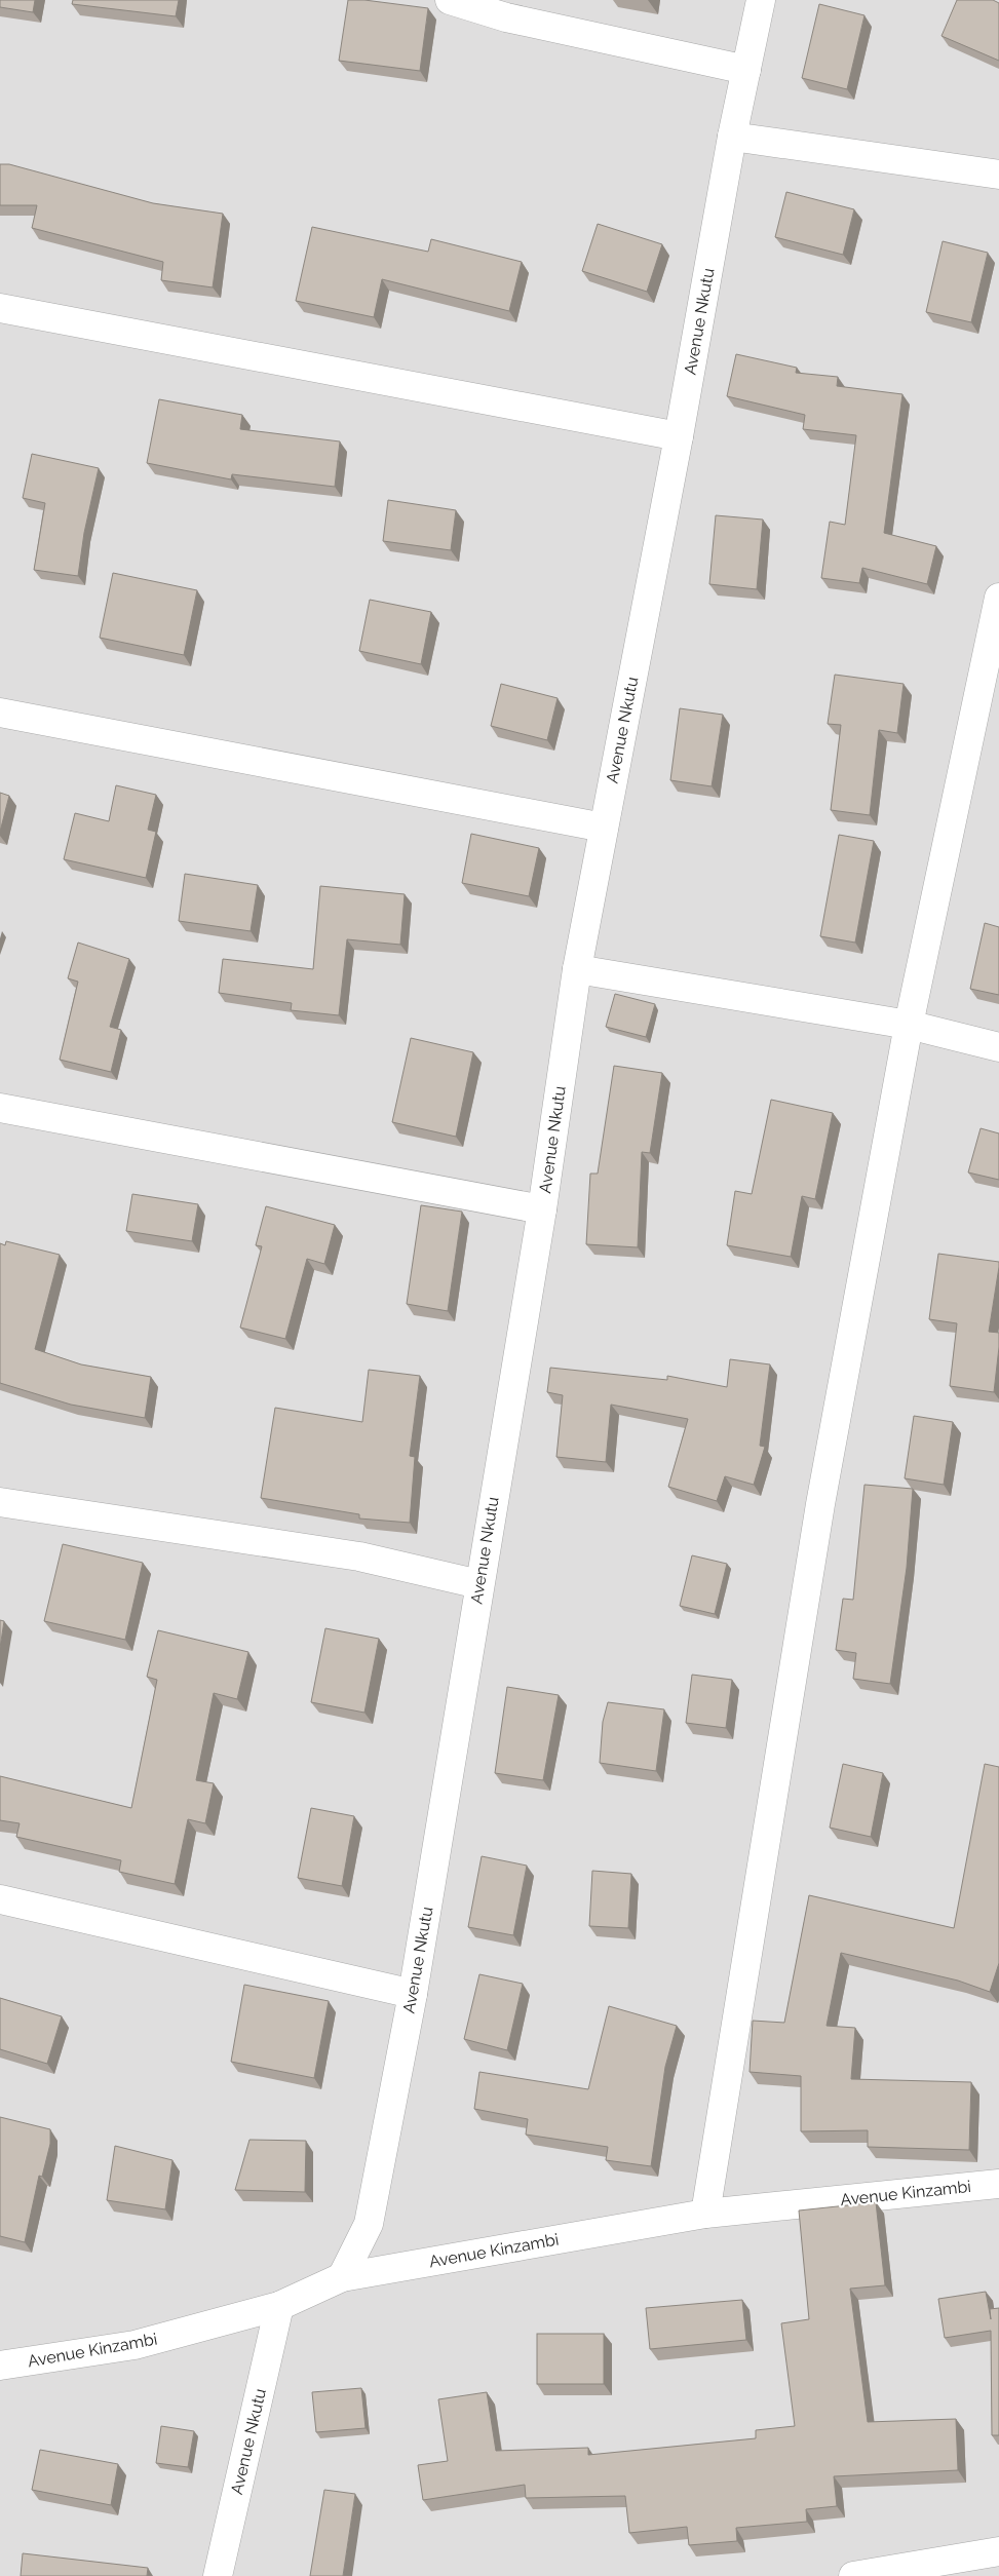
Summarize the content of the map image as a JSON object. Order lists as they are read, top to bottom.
{
  "streets": {
    "street": ["Avenue Nkutu", "Avenue Kinzambi"]
  },
  "crossings": [
    ["Avenue Nkutu", "Avenue Kinzambi"]
  ]
}
